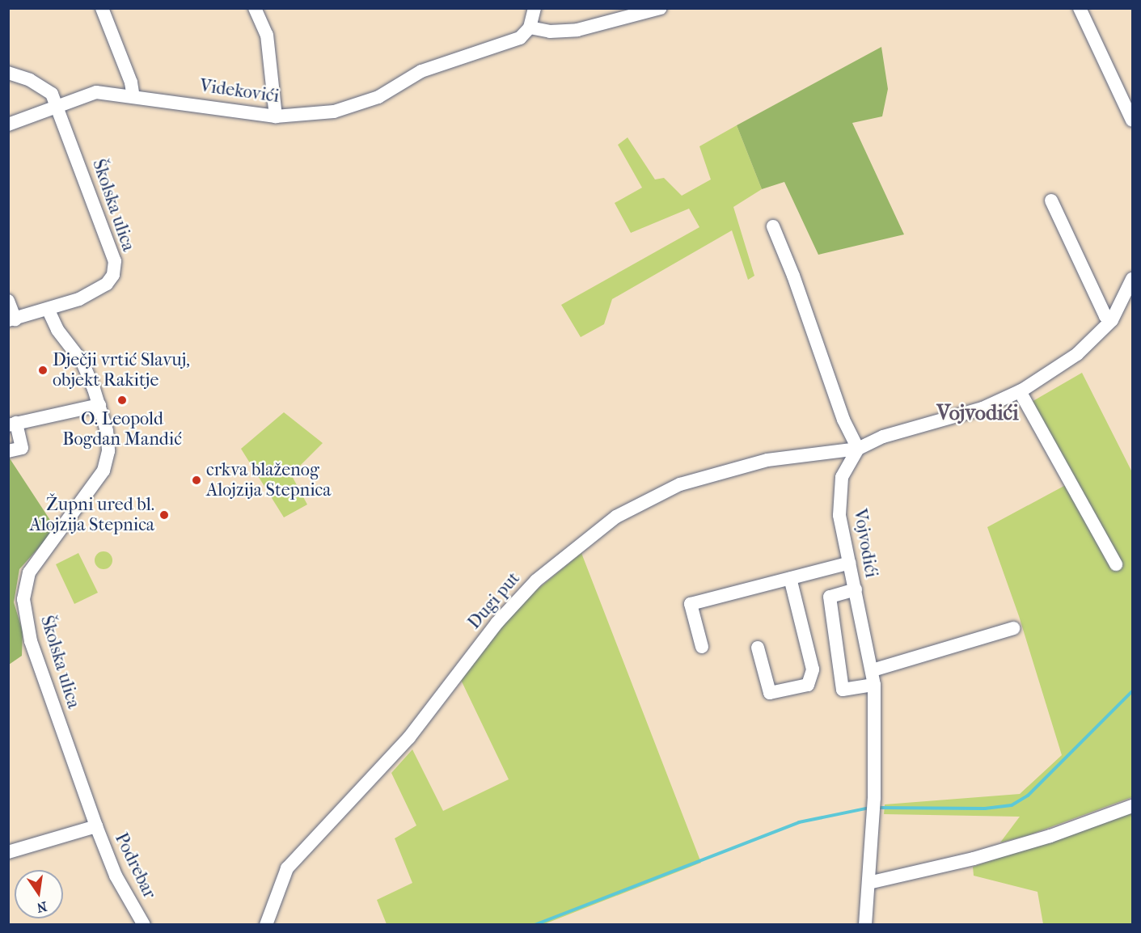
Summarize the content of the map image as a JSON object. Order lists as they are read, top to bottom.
{
  "streets": {
    "street": [
      "Videkovići",
      "Školska ulica",
      "Vojvodići",
      "Dugi put",
      "Podrebar"
    ]
  },
  "crossings": [
    ["Videkovići", "Školska ulica"],
    ["Školska ulica", "Podrebar"],
    ["Vojvodići", "Dugi put"]
  ],
  "districts": ["Vojvodići"],
  "places": [
    "Dječji vrtić Slavuj, objekt Rakitje",
    "O. Leopold Bogdan Mandić",
    "crkva blaženog Alojzija Stepnica",
    "Župni ured bl. Alojzija Stepnica"
  ],
  "north": "bottom"
}
